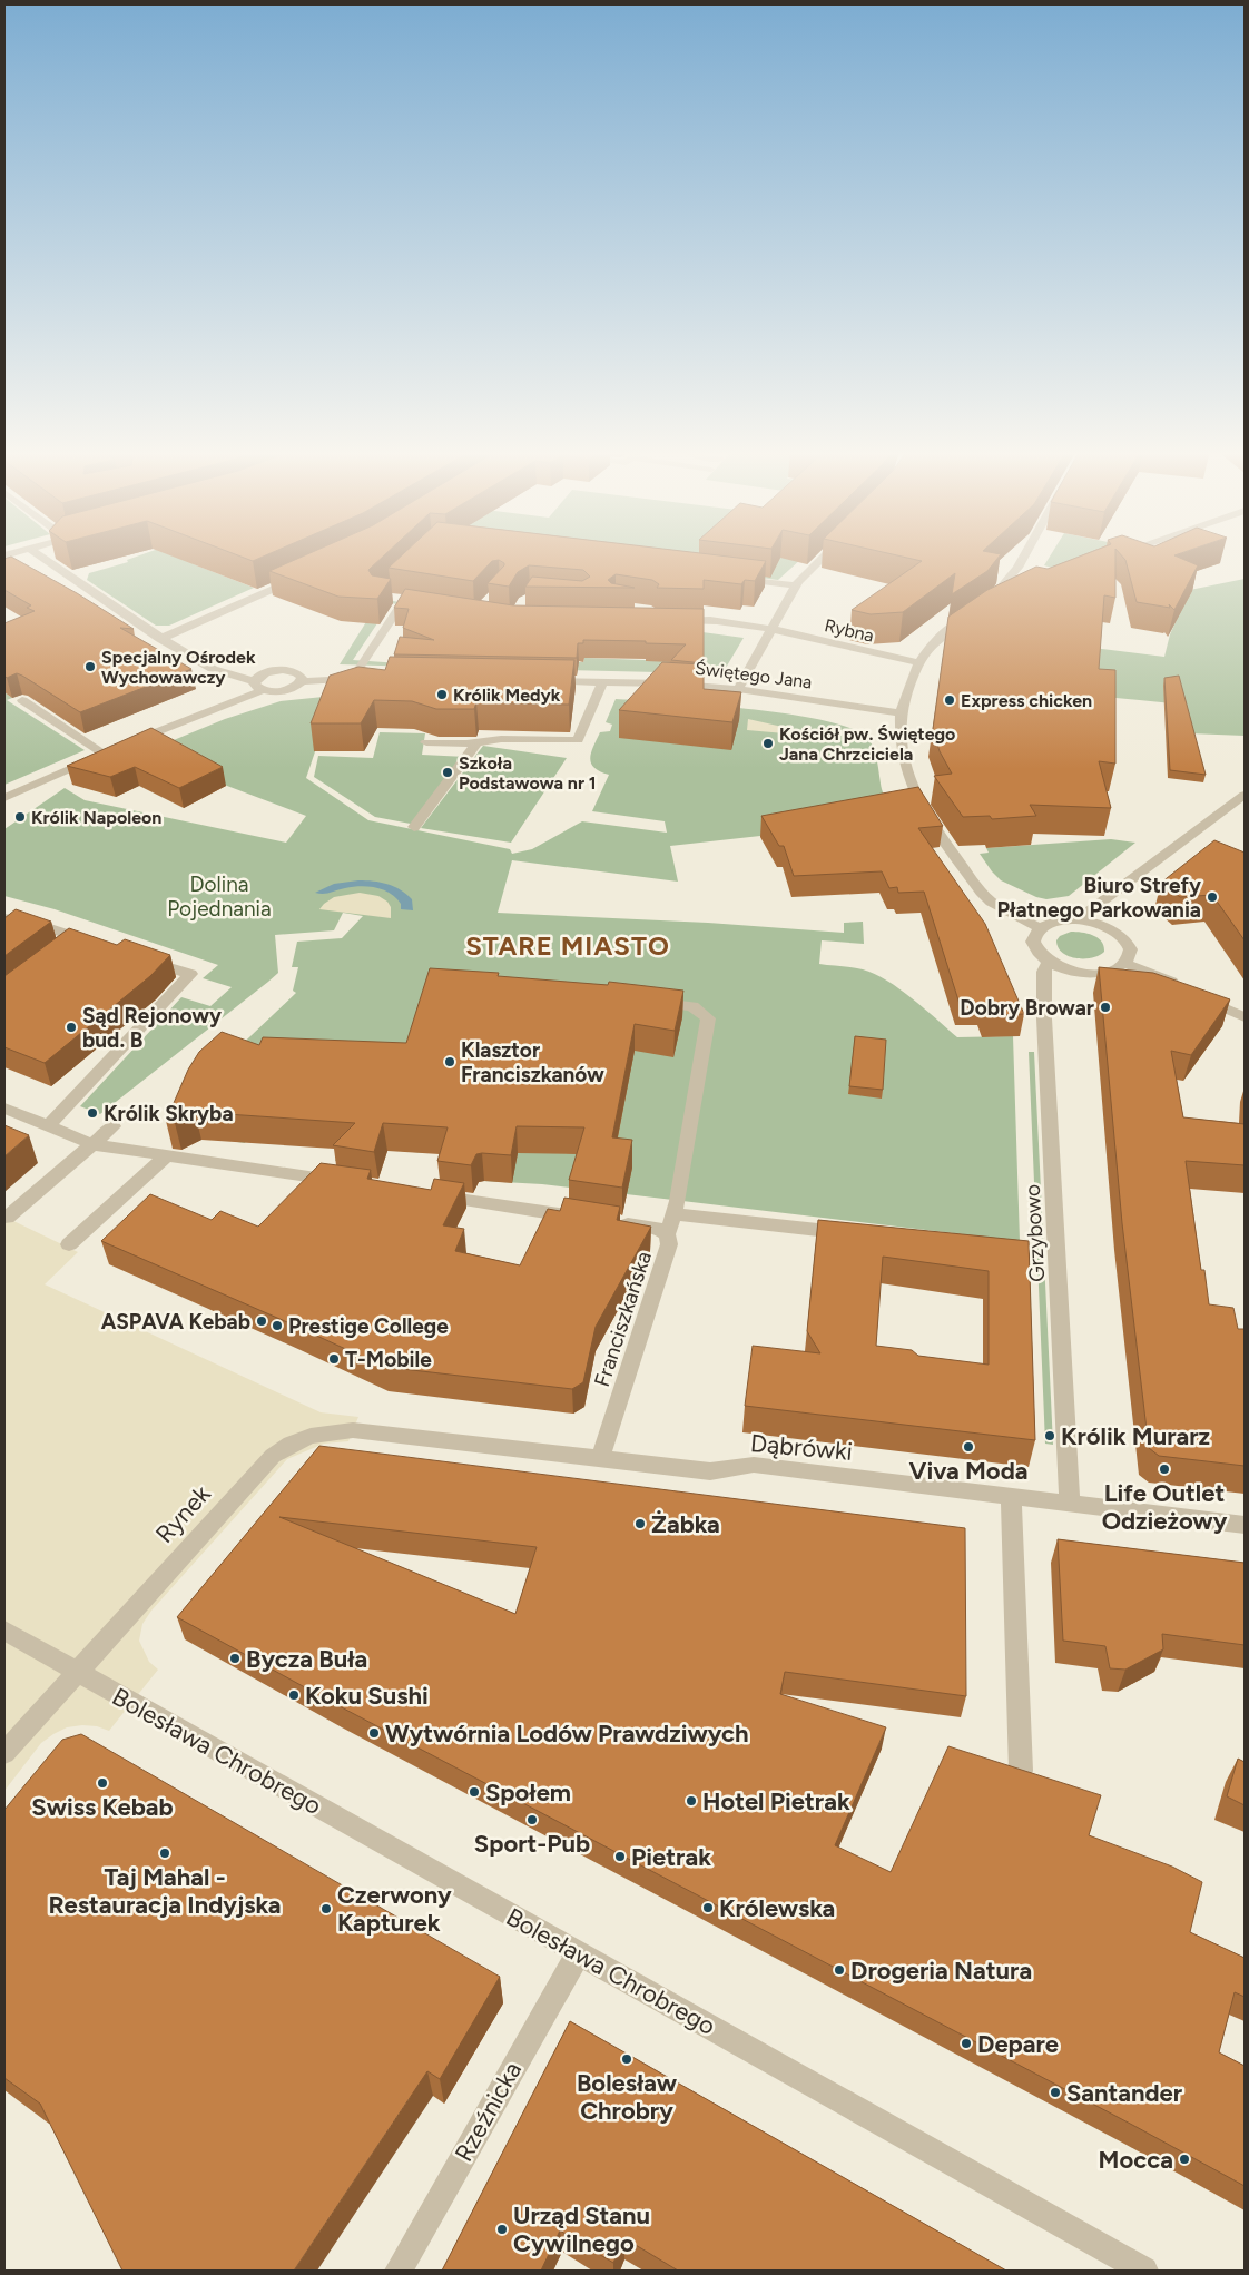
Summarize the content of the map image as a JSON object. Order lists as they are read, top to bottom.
{
  "streets": {
    "street": [
      "Rybna",
      "Świętego Jana",
      "Grzybowo",
      "Franciszkańska",
      "Dąbrówki",
      "Rynek",
      "Bolesława Chrobrego",
      "Rzeźnicka"
    ]
  },
  "crossings": [
    ["Grzybowo", "Dąbrówki"],
    ["Franciszkańska", "Dąbrówki"],
    ["Dąbrówki", "Rynek"],
    ["Rynek", "Bolesława Chrobrego"],
    ["Bolesława Chrobrego", "Rzeźnicka"]
  ],
  "districts": ["STARE MIASTO"],
  "parks": ["Dolina Pojednania"],
  "places": [
    "Specjalny Ośrodek Wychowawczy",
    "Królik Medyk",
    "Express chicken",
    "Kościół pw. Świętego Jana Chrzciciela",
    "Szkoła Podstawowa nr 1",
    "Królik Napoleon",
    "Biuro Strefy Płatnego Parkowania",
    "Dobry Browar",
    "Sąd Rejonowy bud. B",
    "Klasztor Franciszkanów",
    "Królik Skryba",
    "ASPAVA Kebab",
    "Prestige College",
    "T-Mobile",
    "Królik Murarz",
    "Viva Moda",
    "Life Outlet Odzieżowy",
    "Żabka",
    "Bycza Buła",
    "Koku Sushi",
    "Wytwórnia Lodów Prawdziwych",
    "Swiss Kebab",
    "Społem",
    "Hotel Pietrak",
    "Sport-Pub",
    "Taj Mahal - Restauracja Indyjska",
    "Pietrak",
    "Królewska",
    "Czerwony Kapturek",
    "Drogeria Natura",
    "Depare",
    "Bolesław Chrobry",
    "Santander",
    "Mocca",
    "Urząd Stanu Cywilnego"
  ]
}
